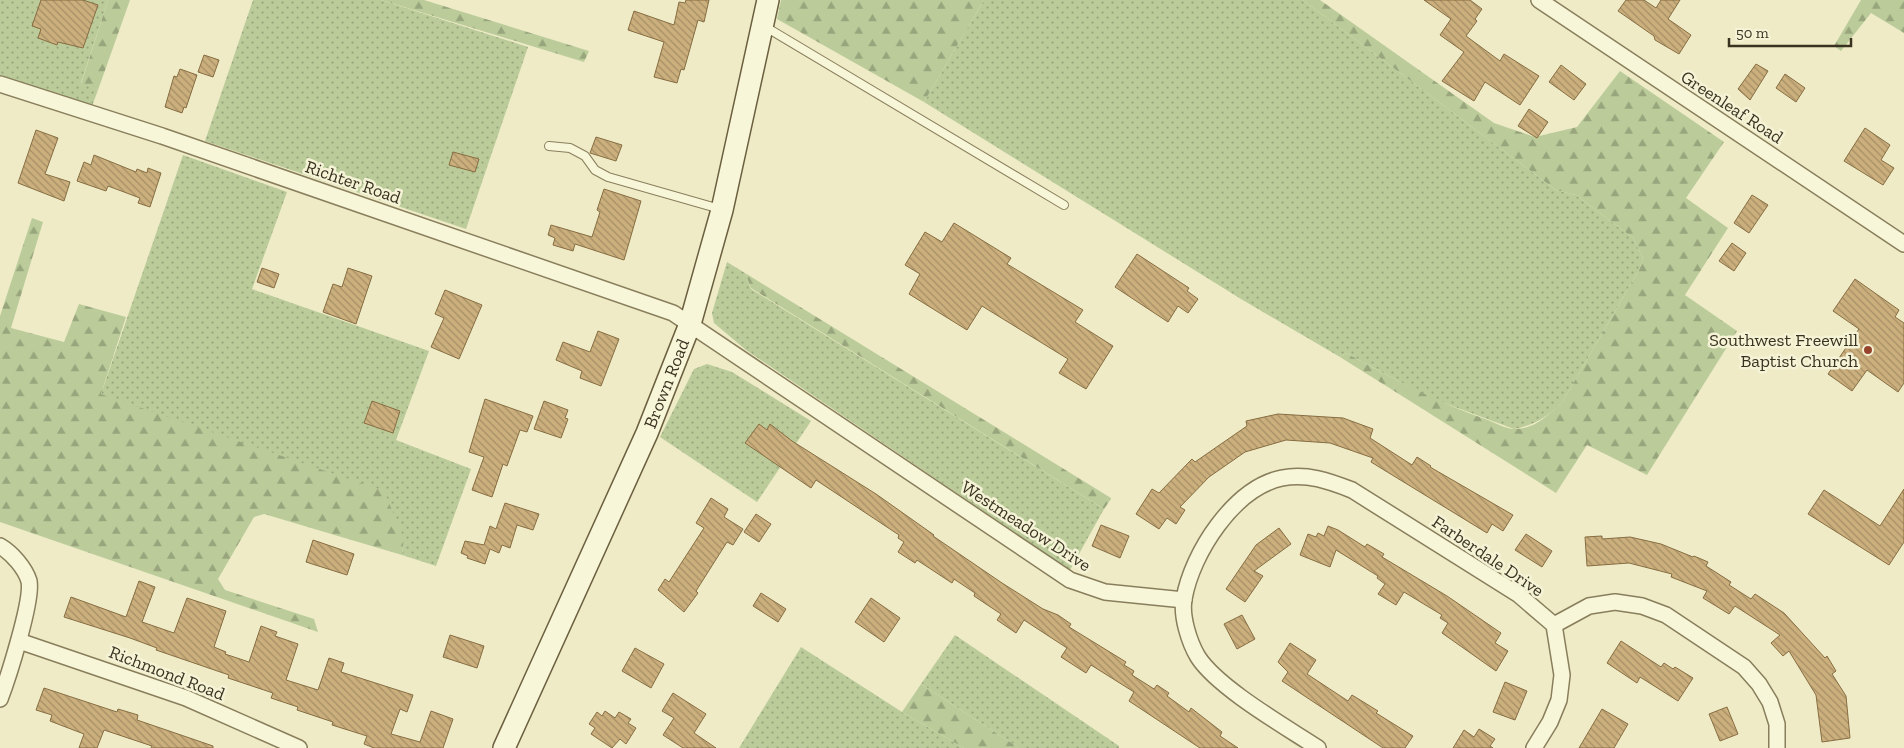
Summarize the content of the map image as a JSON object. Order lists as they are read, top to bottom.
{
  "streets": {
    "main road": ["Brown Road"],
    "street": [
      "Greenleaf Road",
      "Richter Road",
      "Westmeadow Drive",
      "Farberdale Drive",
      "Richmond Road"
    ]
  },
  "crossings": [
    ["Richter Road", "Brown Road"],
    ["Richter Road", "Westmeadow Drive"],
    ["Brown Road", "Westmeadow Drive"],
    ["Westmeadow Drive", "Farberdale Drive"]
  ],
  "places": ["Southwest Freewill Baptist Church"],
  "scale_bar": "50 m"
}
